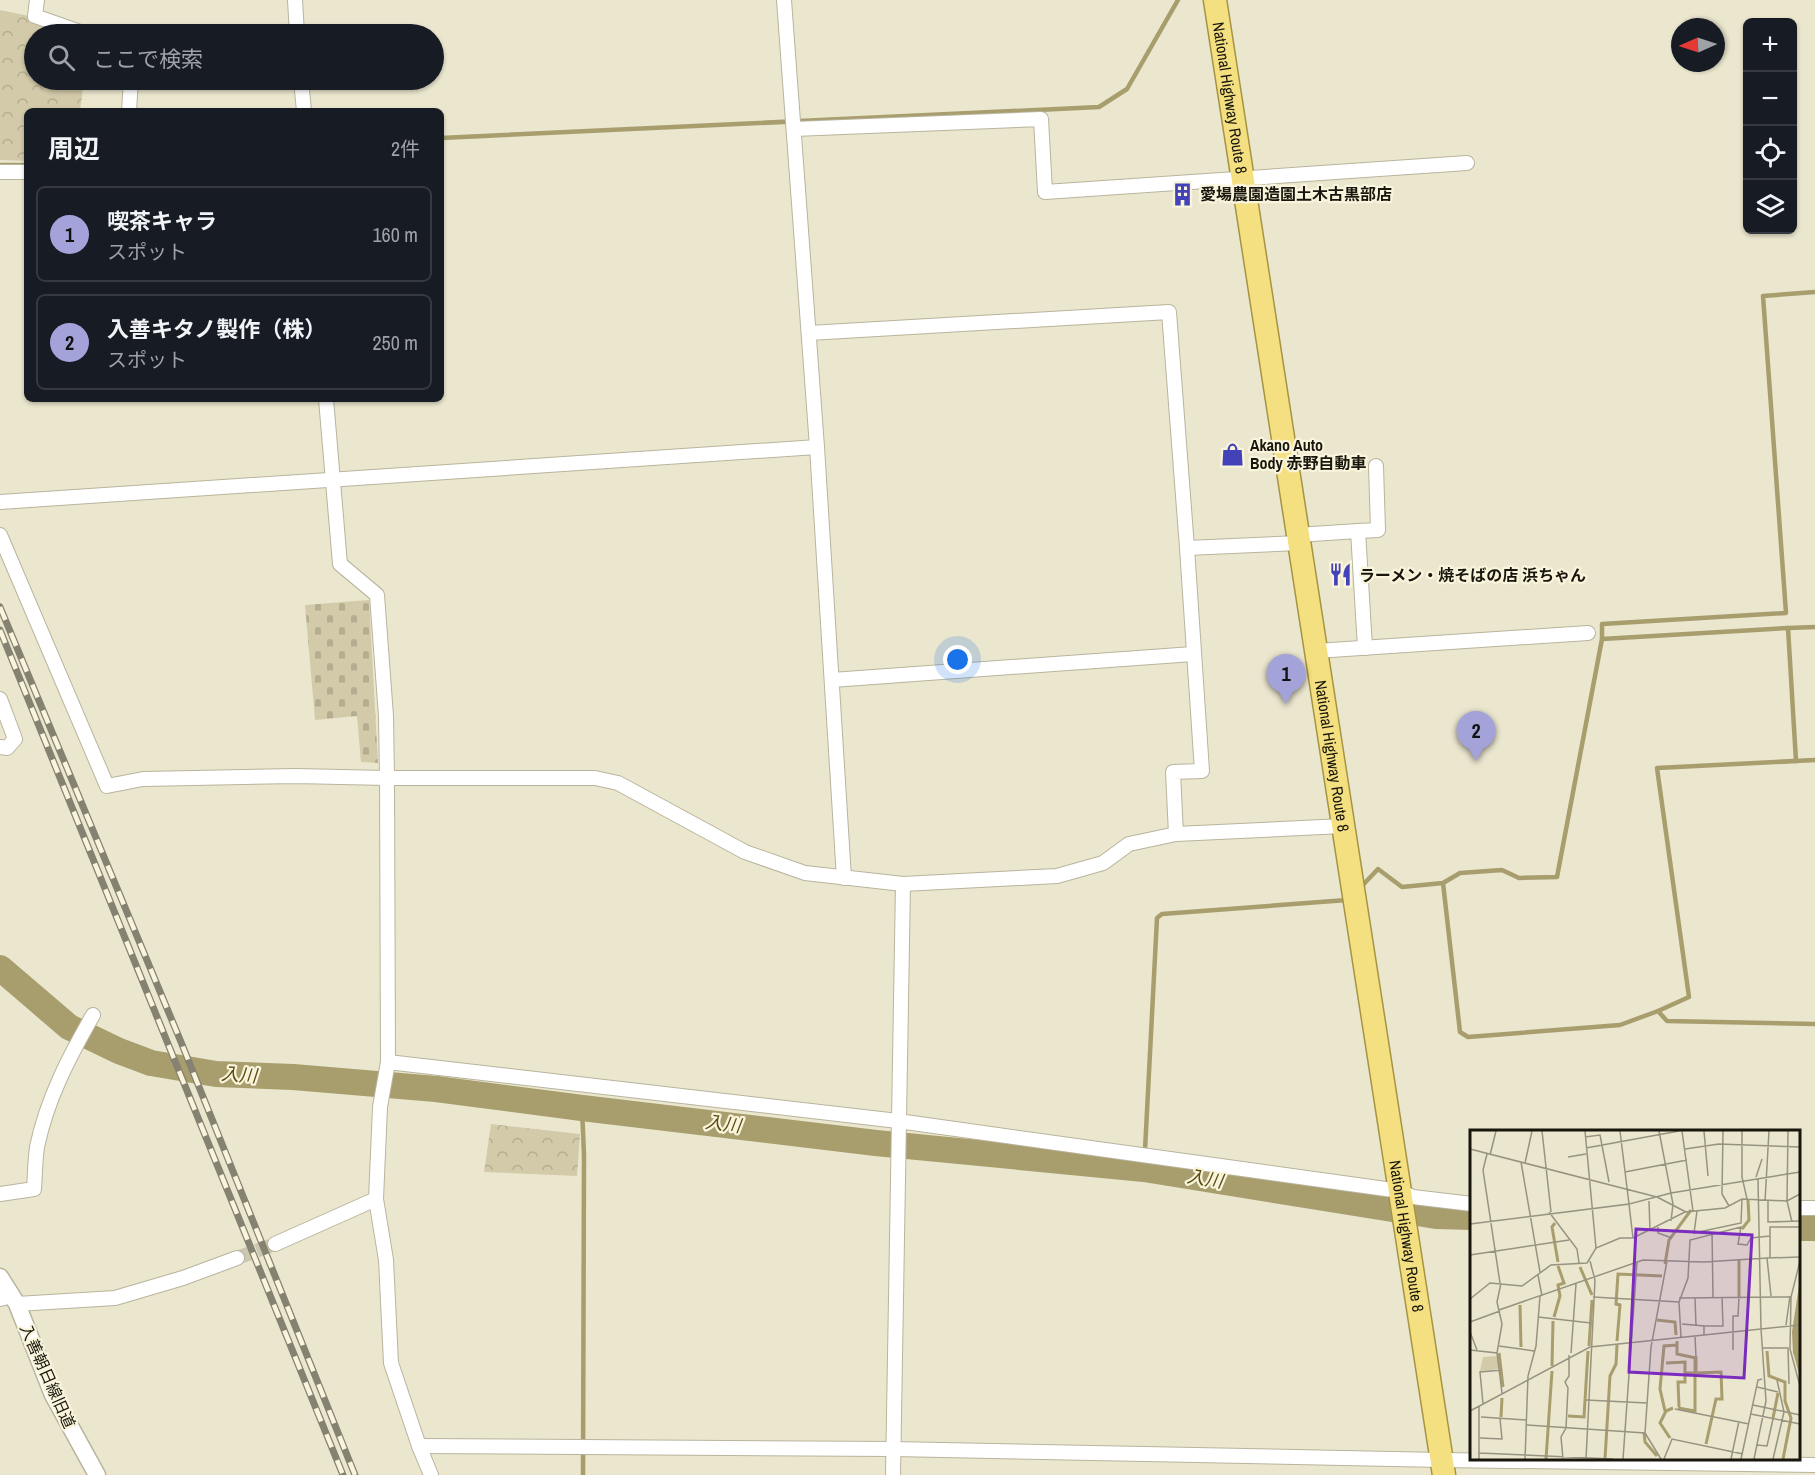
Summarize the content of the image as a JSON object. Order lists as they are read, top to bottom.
{
  "streets": {
    "highway": ["National Highway Route 8"],
    "street": ["入善朝日線旧道"]
  },
  "water": ["入川"],
  "places": {
    "building": ["愛場農園造園土木古黒部店"],
    "shop": ["Akano Auto Body 赤野自動車"],
    "restaurant": ["ラーメン・焼そばの店 浜ちゃん"]
  },
  "north": "left",
  "page": {
    "map_buttons": ["+", "−"],
    "search": "ここで検索",
    "heading": ["周辺", "2件"],
    "list": [
      {
        "mark": "1",
        "name": "喫茶キャラ",
        "note": "スポット",
        "value": "160 m"
      },
      {
        "mark": "2",
        "name": "入善キタノ製作（株）",
        "note": "スポット",
        "value": "250 m"
      }
    ],
    "pins": ["1", "2"]
  }
}
